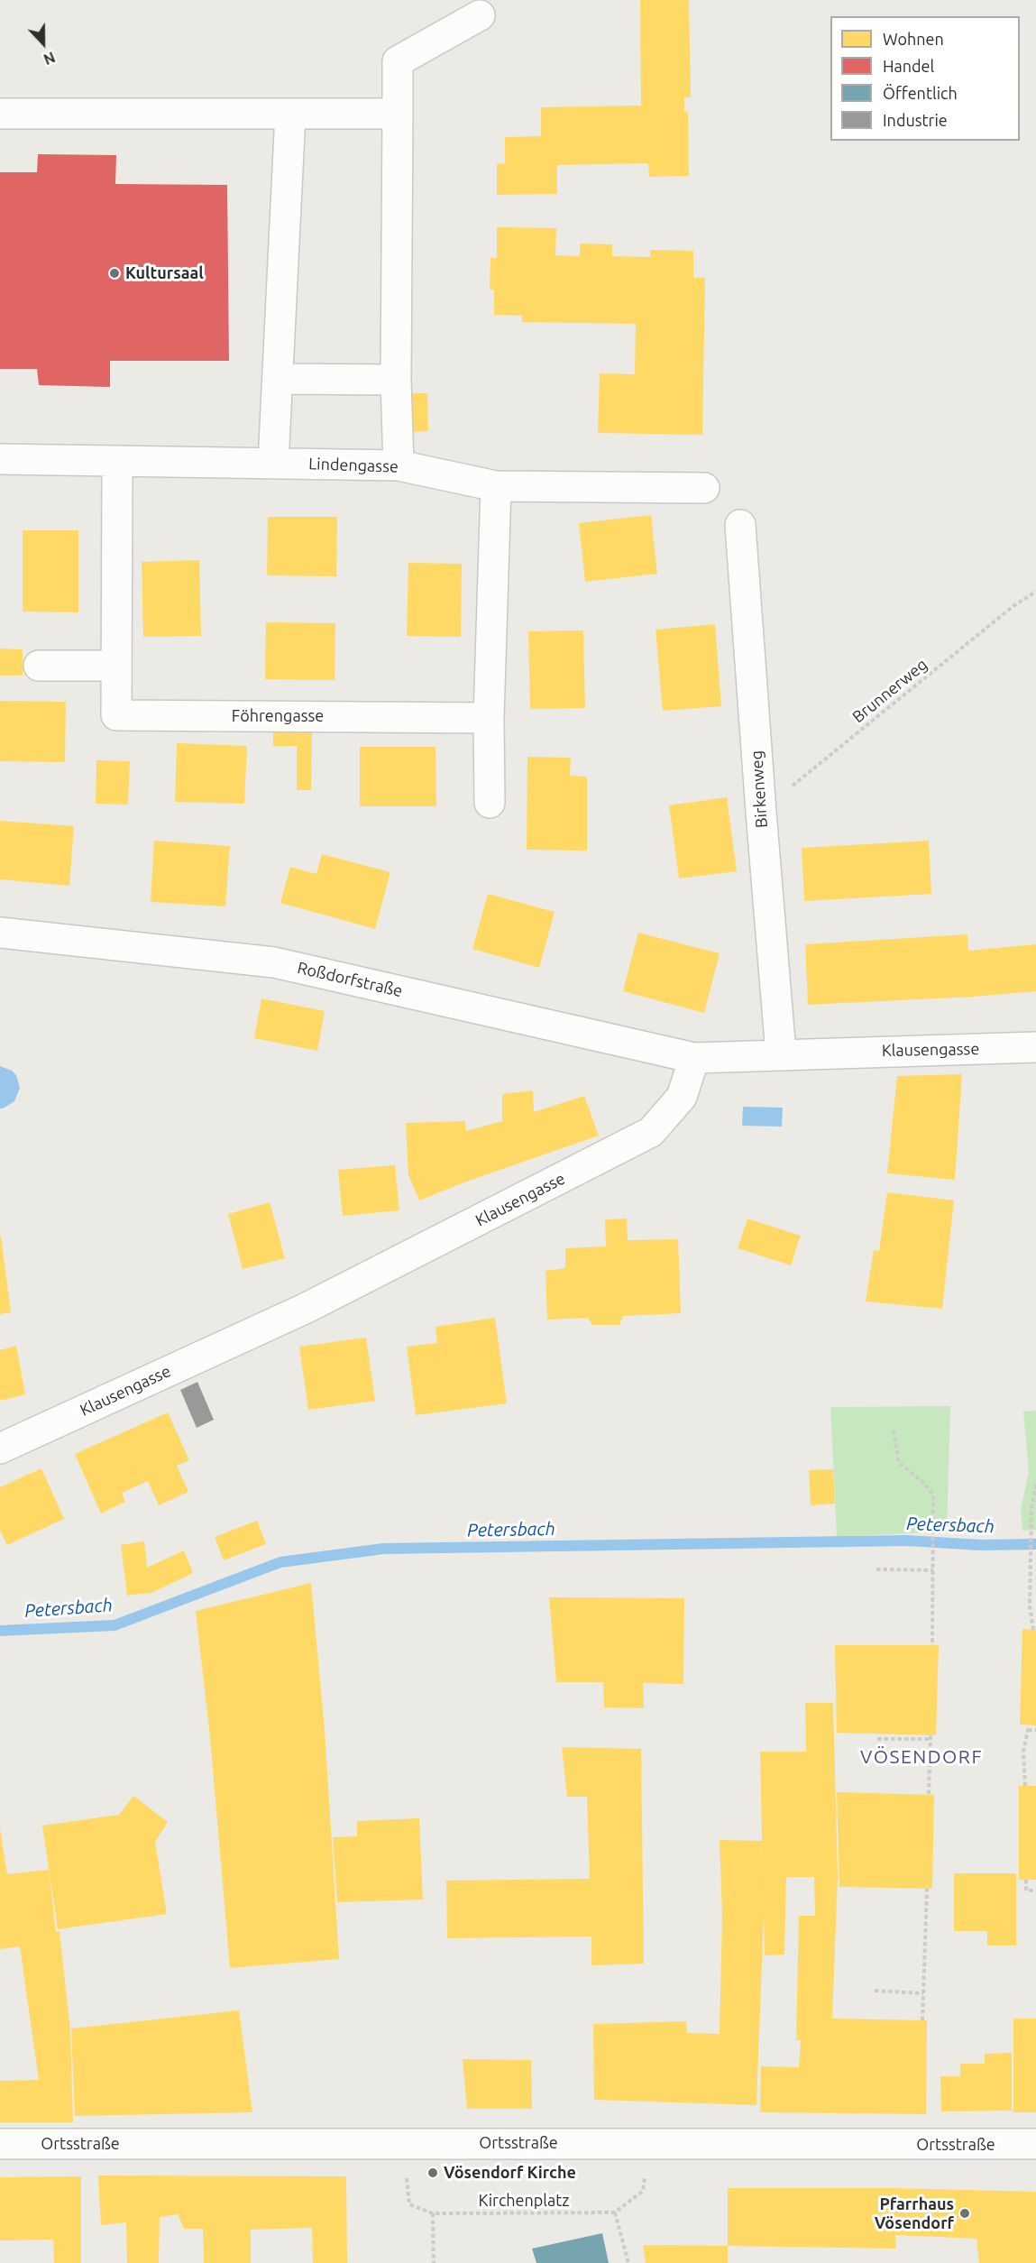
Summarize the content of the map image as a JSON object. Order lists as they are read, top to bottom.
{
  "streets": {
    "street": [
      "Lindengasse",
      "Föhrengasse",
      "Birkenweg",
      "Roßdorfstraße",
      "Klausengasse",
      "Ortsstraße"
    ],
    "path": ["Brunnerweg", "Kirchenplatz"]
  },
  "crossings": [
    ["Lindengasse", "Föhrengasse"],
    ["Brunnerweg", "Birkenweg"],
    ["Birkenweg", "Klausengasse"],
    ["Roßdorfstraße", "Klausengasse"],
    ["Ortsstraße", "Kirchenplatz"]
  ],
  "districts": ["VÖSENDORF"],
  "water": ["Petersbach"],
  "places": ["Kultursaal", "Vösendorf Kirche", "Pfarrhaus Vösendorf"],
  "legend": [
    "Wohnen",
    "Handel",
    "Öffentlich",
    "Industrie"
  ],
  "north": "bottom"
}
